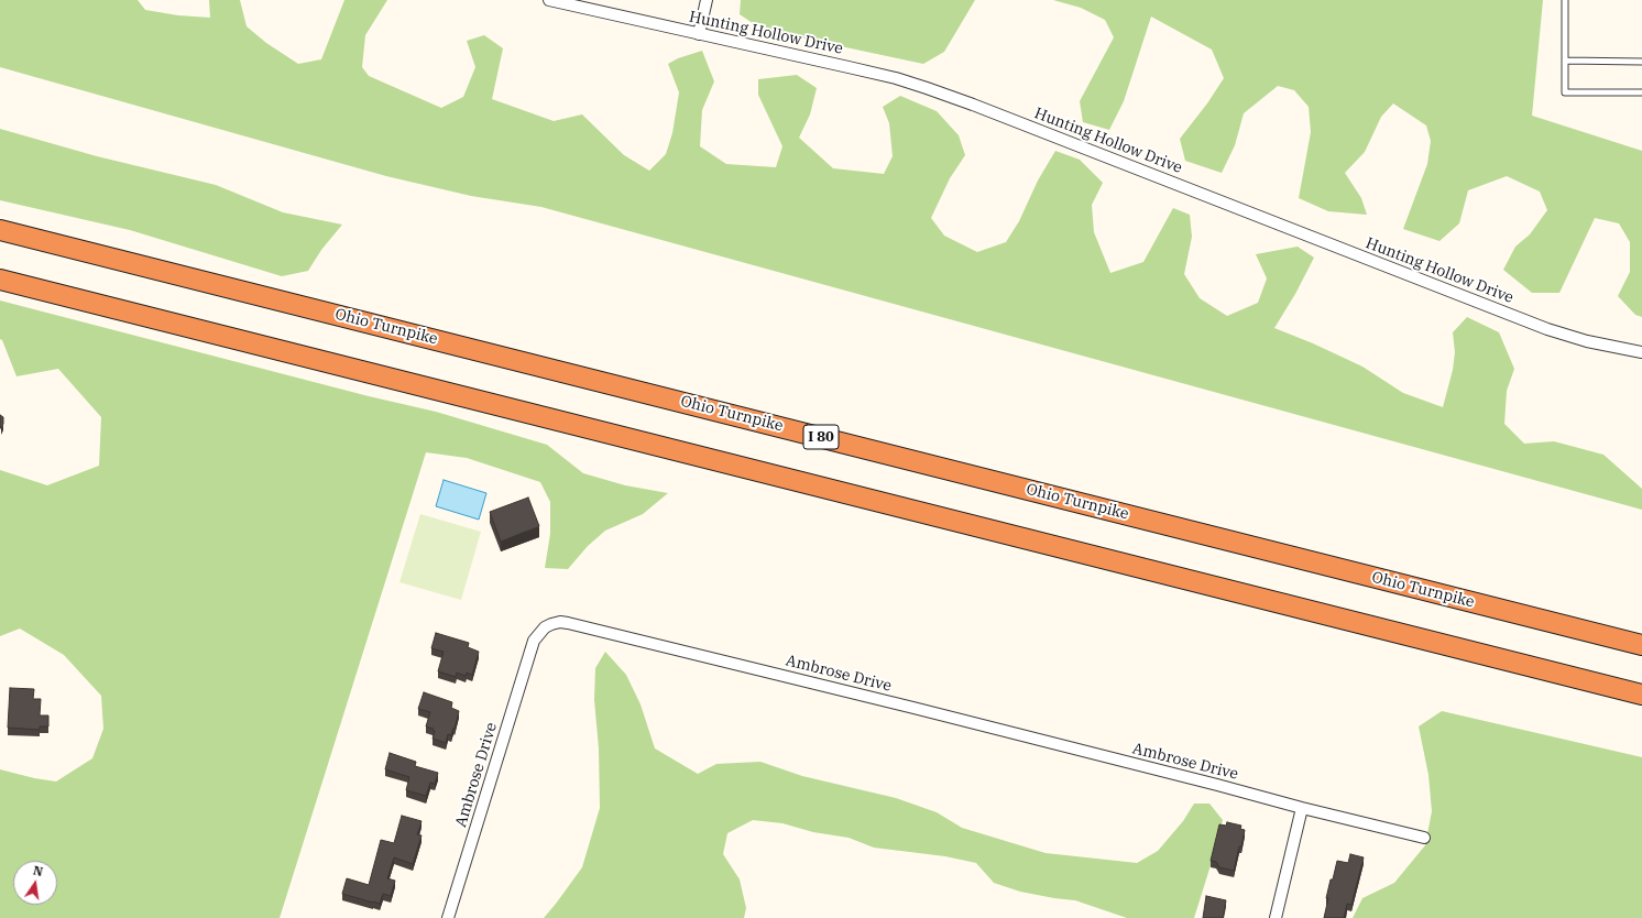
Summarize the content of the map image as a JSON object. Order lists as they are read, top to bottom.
{
  "streets": {
    "highway": ["Ohio Turnpike", "I 80"],
    "street": ["Hunting Hollow Drive", "Ambrose Drive"]
  },
  "north": "top"
}
